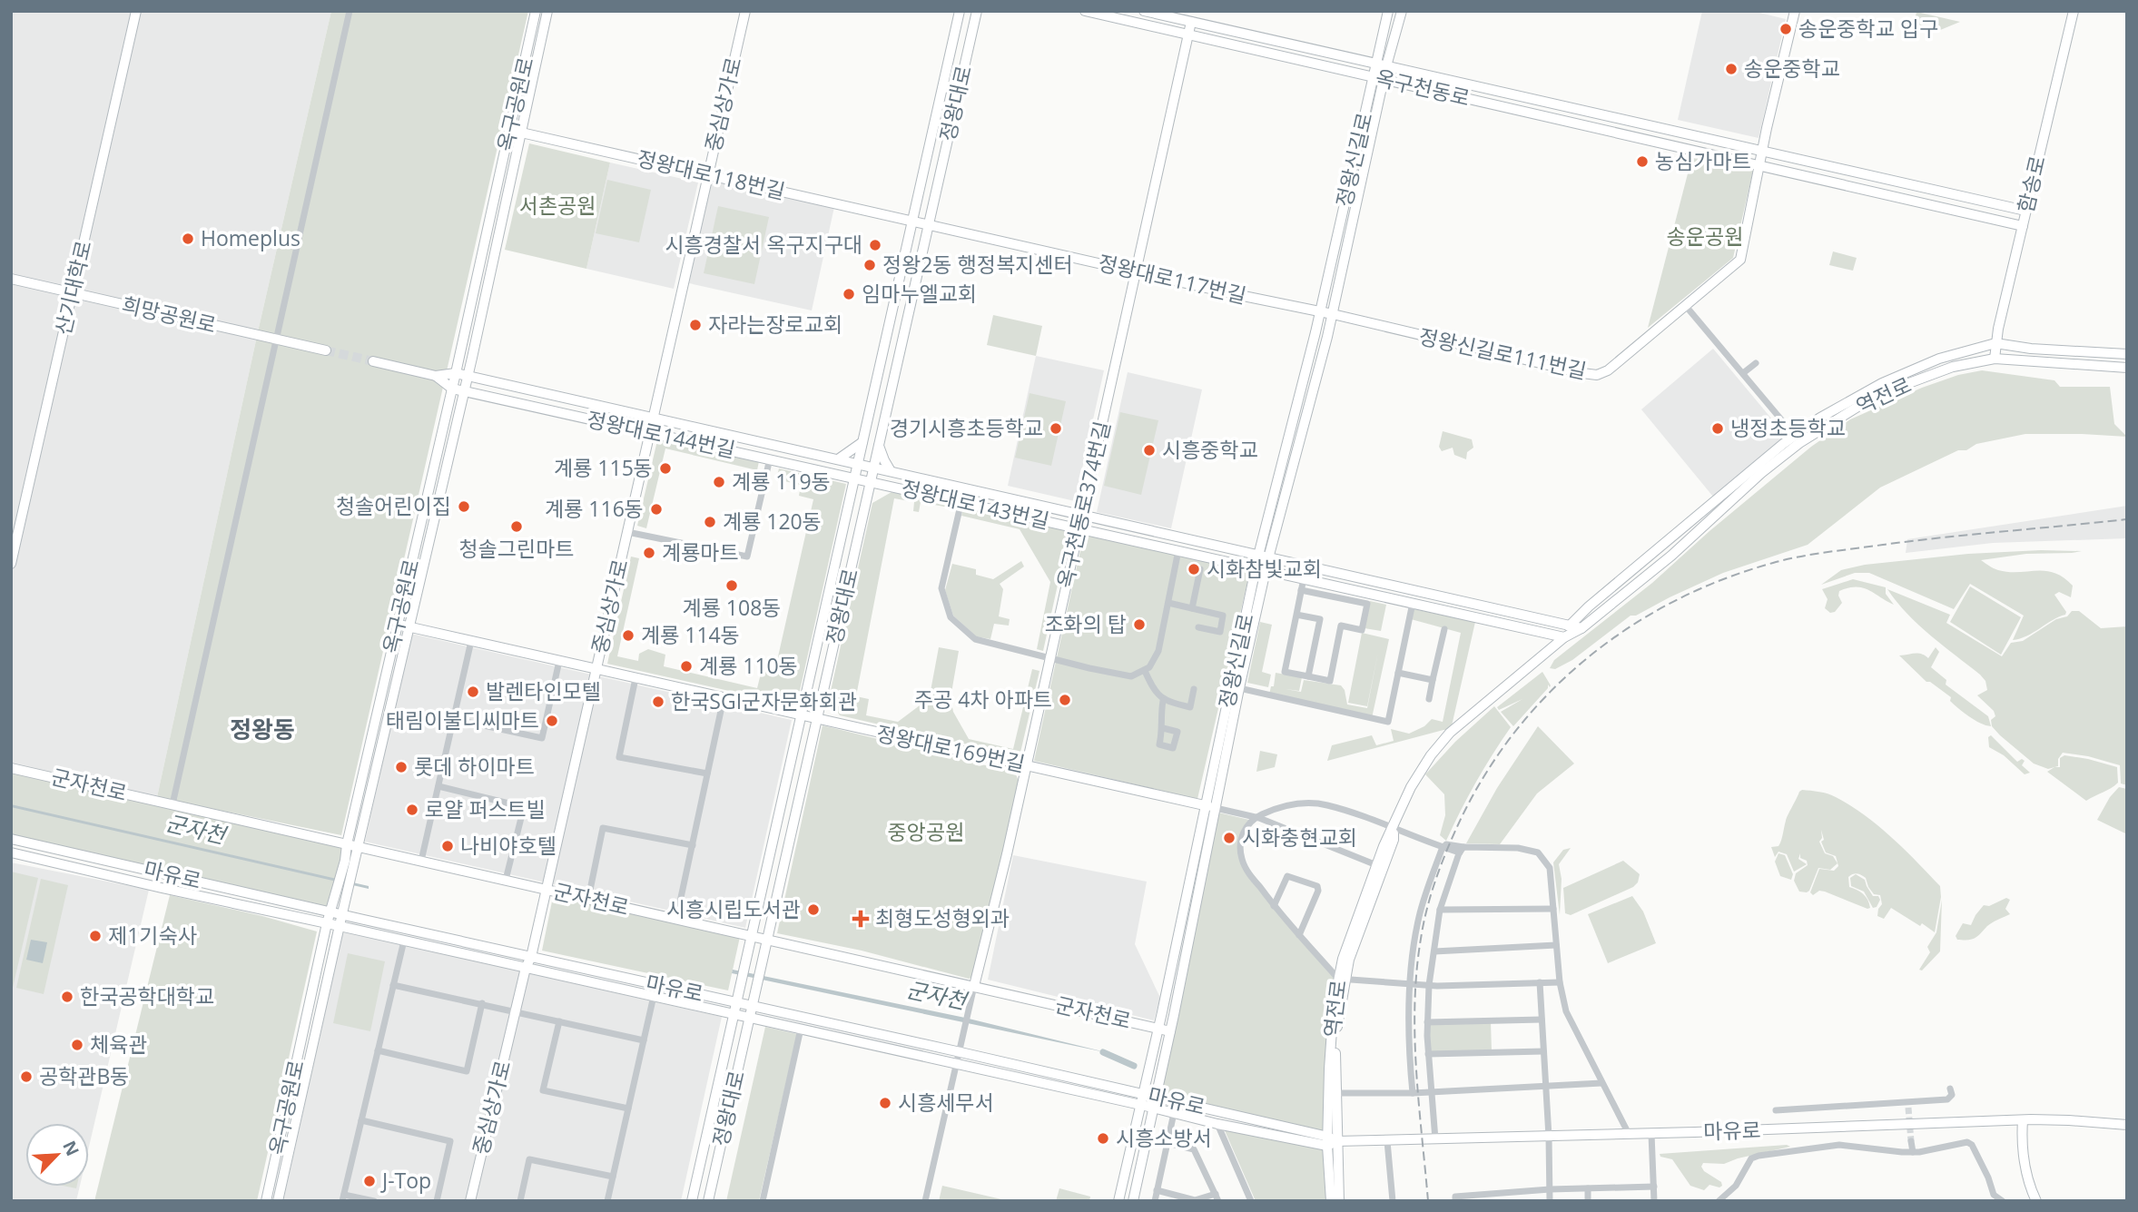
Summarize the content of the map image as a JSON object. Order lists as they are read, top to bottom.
{
  "streets": {
    "street": [
      "옥구천동로",
      "정왕대로",
      "옥구공원로",
      "중심상가로",
      "정왕신길로",
      "정왕대로118번길",
      "함송로",
      "정왕대로117번길",
      "산기대학로",
      "희망공원로",
      "정왕신길로111번길",
      "역전로",
      "정왕대로144번길",
      "정왕대로143번길",
      "옥구천동로374번길",
      "정왕대로169번길",
      "군자천로",
      "마유로"
    ]
  },
  "crossings": [
    ["옥구천동로", "정왕신길로"],
    ["옥구천동로", "함송로"],
    ["옥구천동로", "정왕신길로111번길"],
    ["옥구천동로", "옥구천동로374번길"],
    ["정왕대로", "정왕대로118번길"],
    ["정왕대로", "정왕대로117번길"],
    ["정왕대로", "정왕대로144번길"],
    ["정왕대로", "정왕대로143번길"],
    ["정왕대로", "정왕대로169번길"],
    ["정왕대로", "군자천로"],
    ["정왕대로", "마유로"],
    ["옥구공원로", "정왕대로118번길"],
    ["옥구공원로", "정왕대로144번길"],
    ["옥구공원로", "정왕대로169번길"],
    ["옥구공원로", "군자천로"],
    ["옥구공원로", "마유로"],
    ["중심상가로", "정왕대로118번길"],
    ["중심상가로", "정왕대로144번길"],
    ["중심상가로", "정왕대로169번길"],
    ["중심상가로", "군자천로"],
    ["중심상가로", "마유로"],
    ["정왕신길로", "정왕대로117번길"],
    ["정왕신길로", "정왕신길로111번길"],
    ["정왕신길로", "정왕대로143번길"],
    ["정왕신길로", "정왕대로169번길"],
    ["정왕신길로", "군자천로"],
    ["정왕신길로", "마유로"],
    ["정왕대로118번길", "정왕대로117번길"],
    ["함송로", "역전로"],
    ["정왕대로117번길", "정왕신길로111번길"],
    ["정왕대로117번길", "옥구천동로374번길"],
    ["산기대학로", "희망공원로"],
    ["역전로", "정왕대로143번길"],
    ["역전로", "마유로"],
    ["정왕대로144번길", "정왕대로143번길"],
    ["정왕대로143번길", "옥구천동로374번길"],
    ["옥구천동로374번길", "정왕대로169번길"],
    ["옥구천동로374번길", "군자천로"]
  ],
  "districts": ["정왕동"],
  "water": ["군자천"],
  "parks": ["서촌공원", "송운공원", "중앙공원"],
  "places": {
    "other": [
      "송운중학교 입구",
      "송운중학교",
      "농심가마트",
      "Homeplus",
      "시흥경찰서 옥구지구대",
      "정왕2동 행정복지센터",
      "임마누엘교회",
      "자라는장로교회",
      "경기시흥초등학교",
      "냉정초등학교",
      "시흥중학교",
      "계룡 115동",
      "계룡 119동",
      "청솔어린이집",
      "계룡 116동",
      "계룡 120동",
      "청솔그린마트",
      "계룡마트",
      "시화참빛교회",
      "계룡 108동",
      "조화의 탑",
      "계룡 114동",
      "계룡 110동",
      "발렌타인모텔",
      "주공 4차 아파트",
      "한국SGI군자문화회관",
      "태림이불디씨마트",
      "롯데 하이마트",
      "로얄 퍼스트빌",
      "시화충현교회",
      "나비야호텔",
      "시흥시립도서관",
      "제1기숙사",
      "한국공학대학교",
      "체육관",
      "공학관B동",
      "시흥세무서",
      "시흥소방서",
      "J-Top"
    ],
    "health": ["최형도성형외과"]
  },
  "north": "top right"
}
